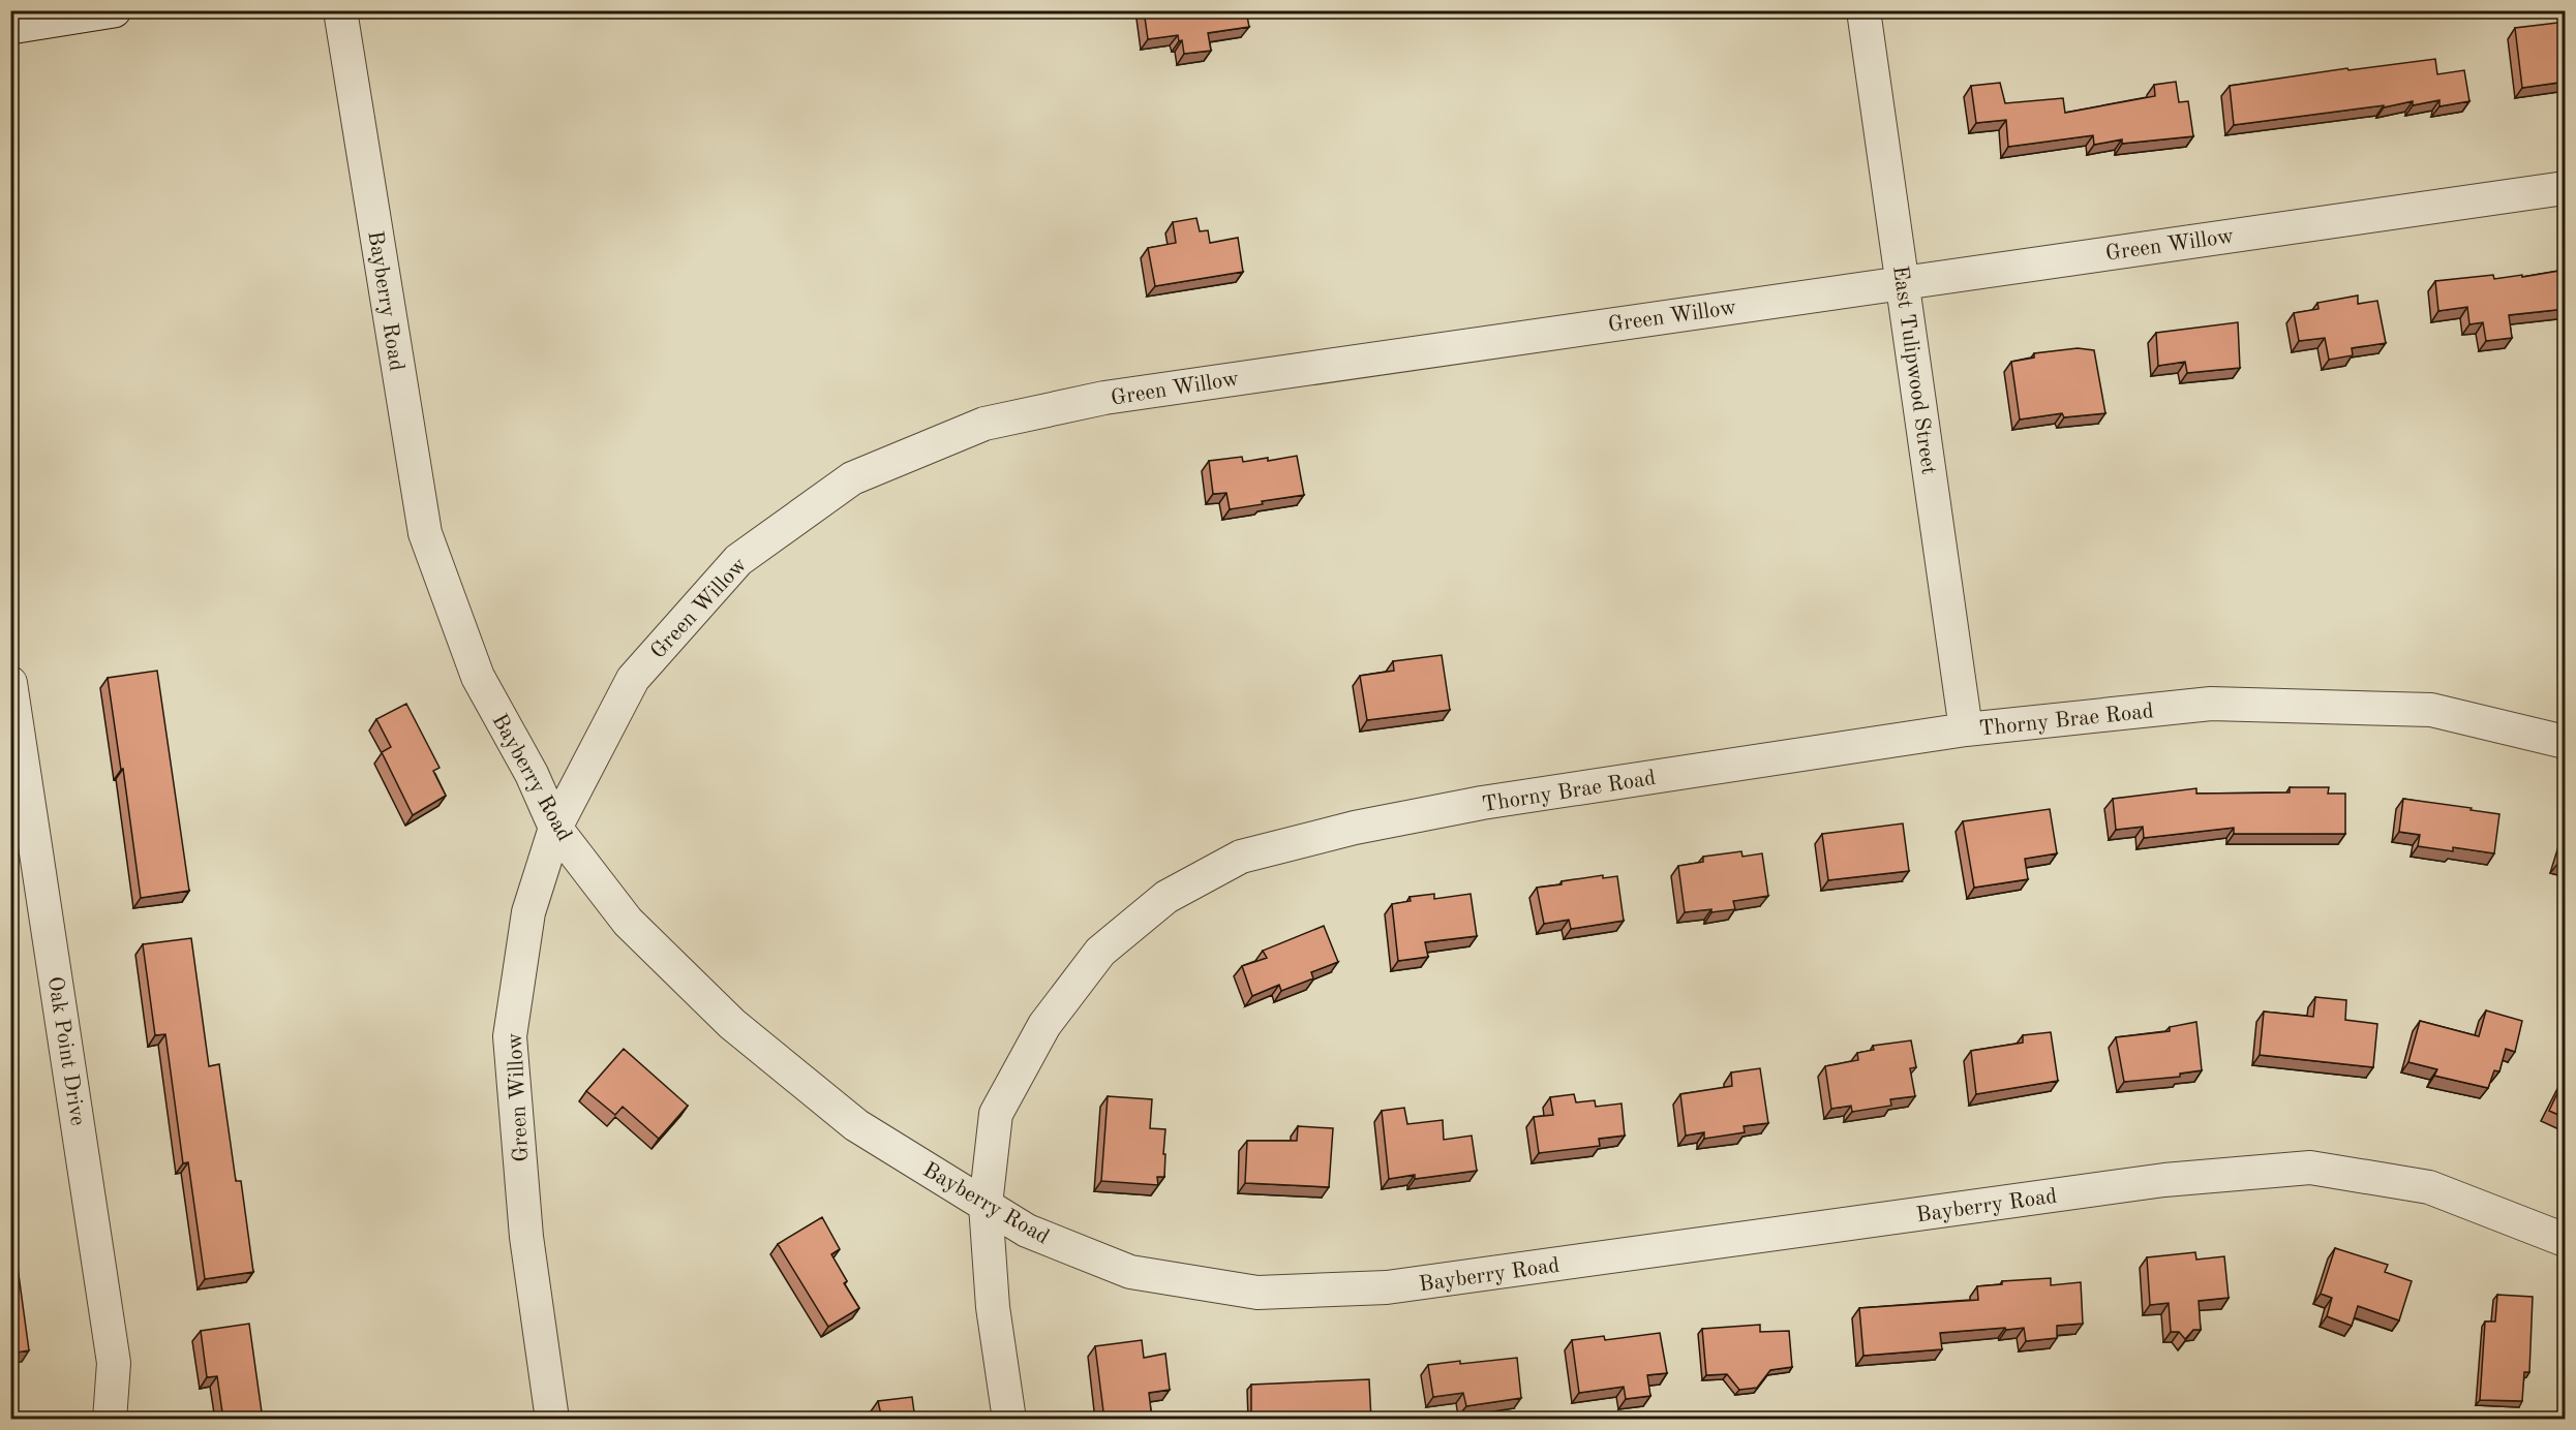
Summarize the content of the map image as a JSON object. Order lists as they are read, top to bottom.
{
  "streets": {
    "street": [
      "Green Willow",
      "Bayberry Road",
      "East Tulipwood Street",
      "Thorny Brae Road",
      "Oak Point Drive"
    ]
  },
  "crossings": [
    ["Green Willow", "Bayberry Road"],
    ["Green Willow", "East Tulipwood Street"],
    ["Bayberry Road", "Thorny Brae Road"],
    ["East Tulipwood Street", "Thorny Brae Road"]
  ]
}
